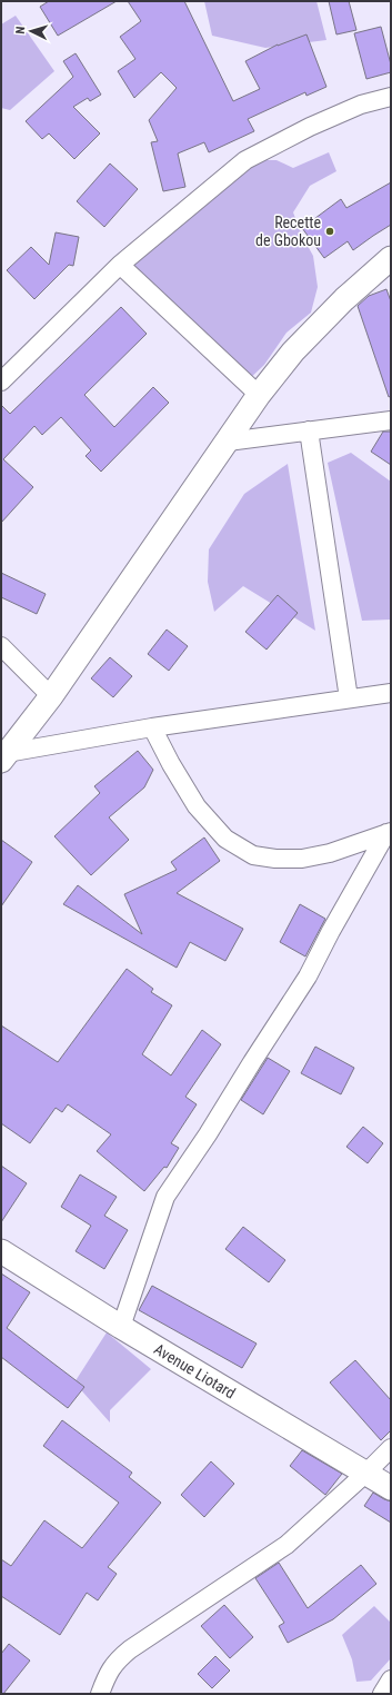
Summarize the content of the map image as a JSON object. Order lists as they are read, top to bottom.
{
  "streets": {
    "street": ["Avenue Liotard"]
  },
  "places": ["Recette de Gbokou"],
  "north": "left"
}
